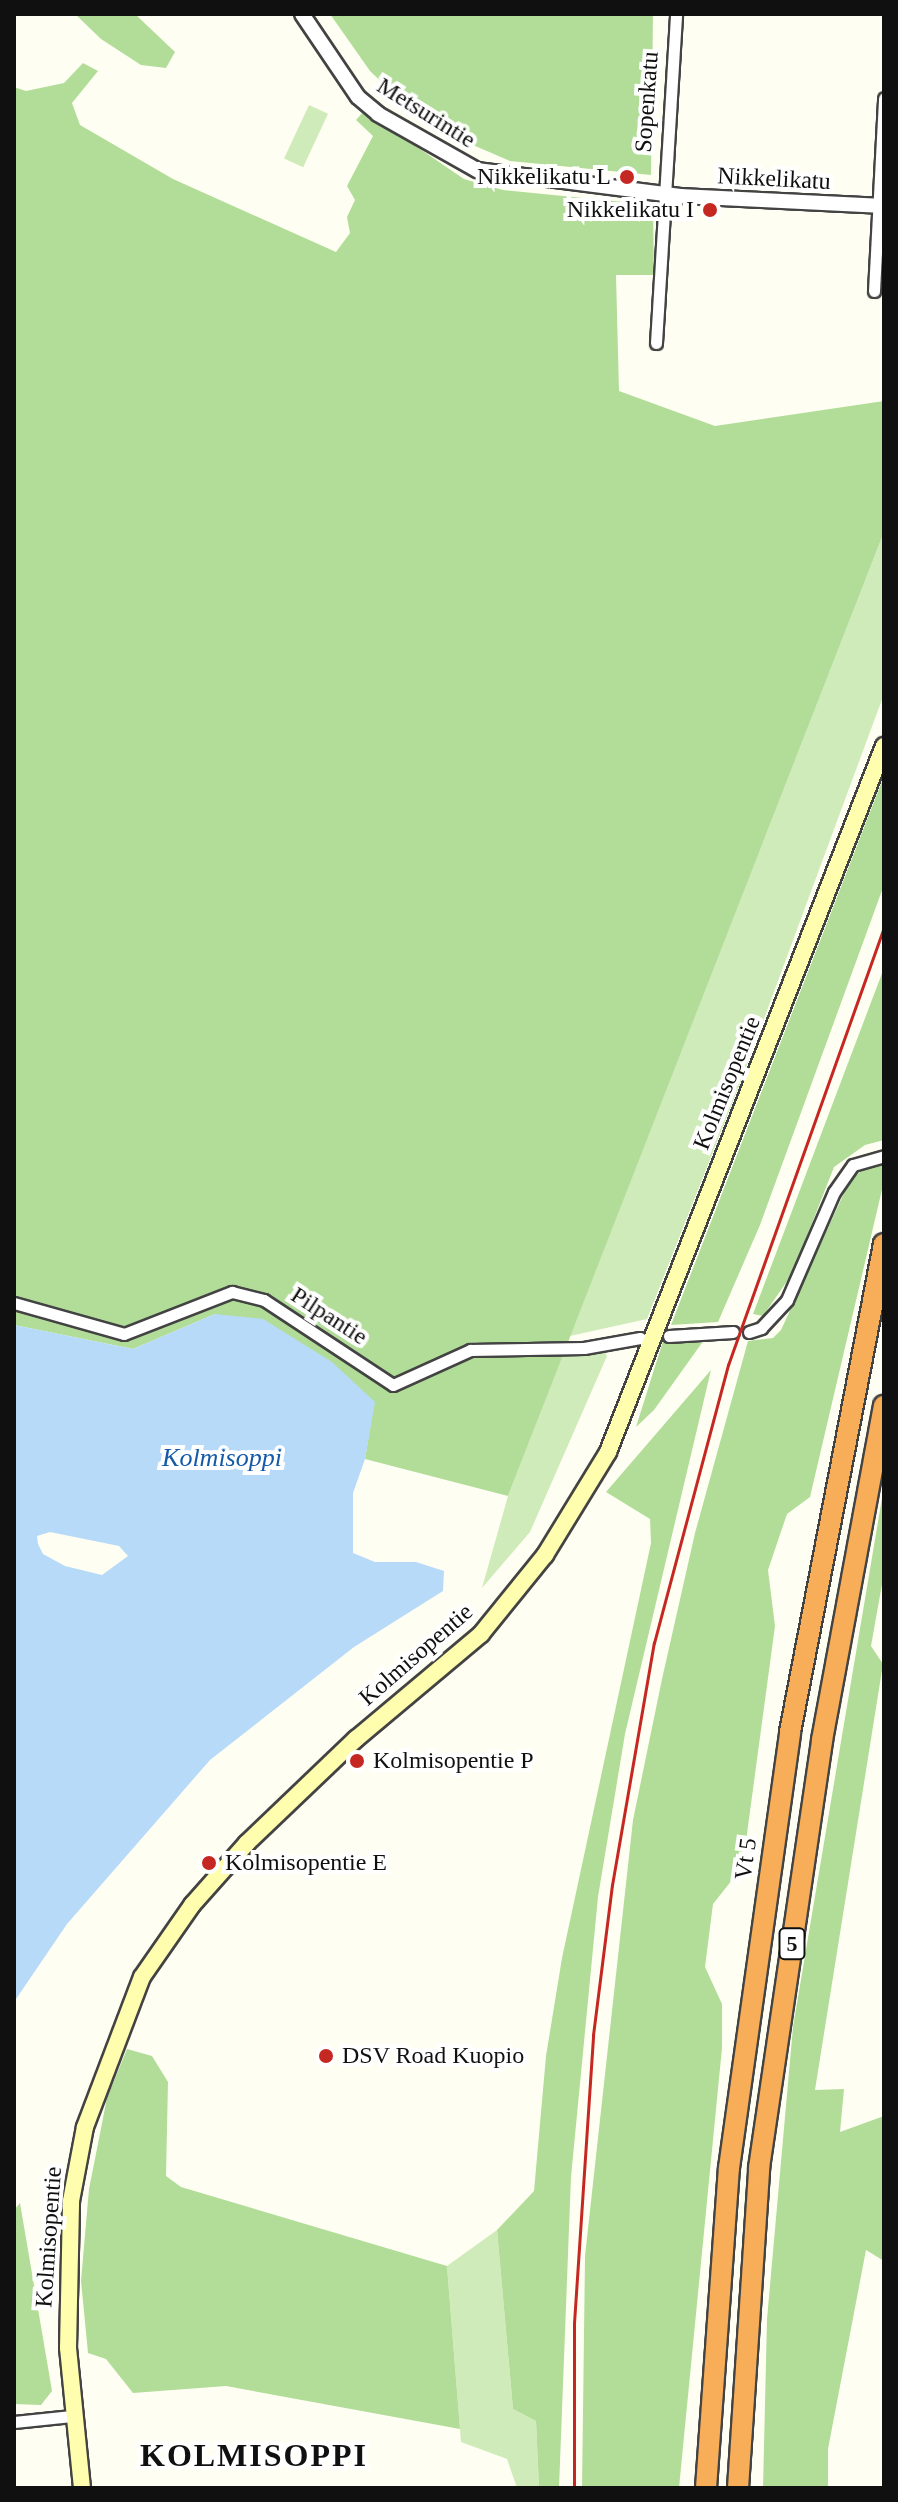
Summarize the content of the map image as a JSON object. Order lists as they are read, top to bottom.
{
  "streets": {
    "highway": ["Vt 5", "5"],
    "main road": ["Kolmisopentie"],
    "street": [
      "Sopenkatu",
      "Metsurintie",
      "Nikkelikatu",
      "Pilpantie"
    ]
  },
  "crossings": [
    ["Sopenkatu", "Metsurintie"],
    ["Sopenkatu", "Nikkelikatu"],
    ["Metsurintie", "Nikkelikatu"]
  ],
  "districts": ["KOLMISOPPI"],
  "water": ["Kolmisoppi"],
  "places": [
    "Nikkelikatu L",
    "Nikkelikatu I",
    "Kolmisopentie P",
    "Kolmisopentie E",
    "DSV Road Kuopio"
  ]
}
